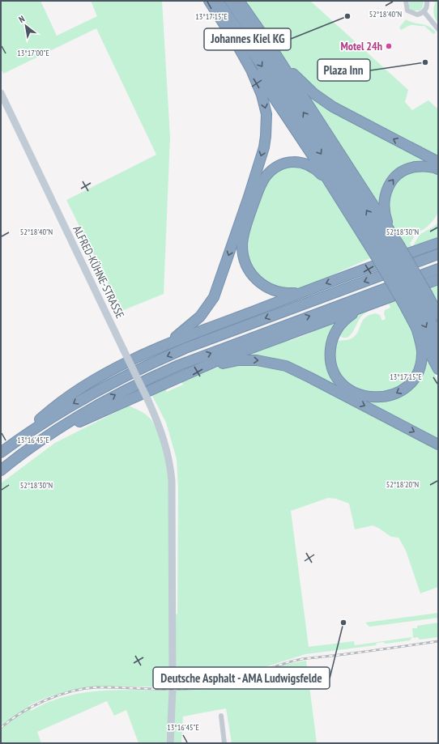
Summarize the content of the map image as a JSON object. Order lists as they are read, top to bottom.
{
  "streets": {
    "main road": ["ALFRED-KÜHNE-STRASSE"]
  },
  "places": [
    "Johannes Kiel KG",
    "Motel 24h",
    "Plaza Inn",
    "Deutsche Asphalt - AMA Ludwigsfelde"
  ],
  "north": "top left",
  "coordinates": [
    "52°18'40\"N",
    "13°17'15\"E",
    "13°17'00\"E",
    "52°18'30\"N",
    "13°16'45\"E",
    "52°18'20\"N"
  ]
}
